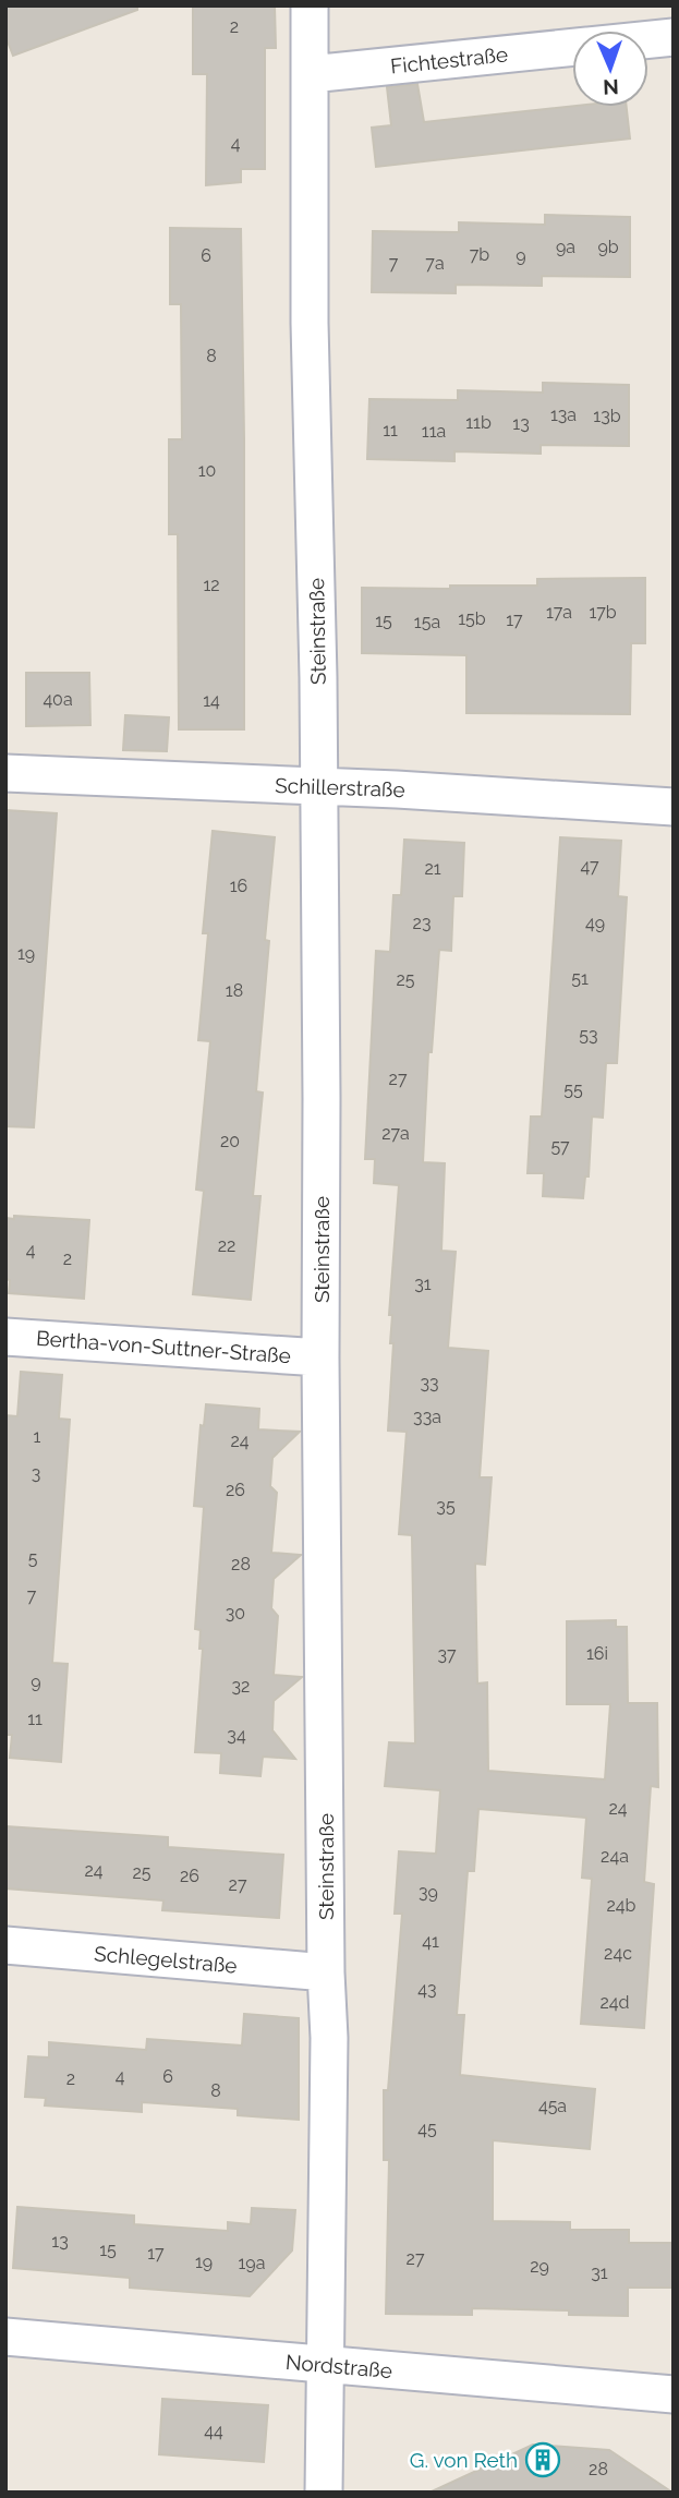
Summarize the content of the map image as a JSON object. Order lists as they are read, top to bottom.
{
  "streets": {
    "street": [
      "Fichtestraße",
      "Steinstraße",
      "Schillerstraße",
      "Bertha-von-Suttner-Straße",
      "Schlegelstraße",
      "Nordstraße"
    ]
  },
  "crossings": [
    ["Fichtestraße", "Steinstraße"],
    ["Steinstraße", "Schillerstraße"],
    ["Steinstraße", "Bertha-von-Suttner-Straße"],
    ["Steinstraße", "Schlegelstraße"],
    ["Steinstraße", "Nordstraße"]
  ],
  "places": {
    "building": ["G. von Reth"]
  },
  "house_numbers": [
    "2",
    "4",
    "9a",
    "9b",
    "7b",
    "6",
    "9",
    "7",
    "7a",
    "8",
    "13a",
    "13b",
    "11b",
    "13",
    "11",
    "11a",
    "10",
    "12",
    "17a",
    "17b",
    "15b",
    "17",
    "15",
    "15a",
    "40a",
    "14",
    "47",
    "21",
    "16",
    "23",
    "49",
    "19",
    "51",
    "25",
    "18",
    "53",
    "27",
    "55",
    "27a",
    "20",
    "57",
    "22",
    "4",
    "2",
    "31",
    "33",
    "33a",
    "1",
    "24",
    "3",
    "26",
    "35",
    "5",
    "28",
    "7",
    "30",
    "16i",
    "37",
    "9",
    "32",
    "11",
    "34",
    "24",
    "24a",
    "24",
    "25",
    "26",
    "27",
    "39",
    "24b",
    "41",
    "24c",
    "43",
    "24d",
    "4",
    "6",
    "2",
    "8",
    "45a",
    "45",
    "13",
    "15",
    "17",
    "27",
    "19",
    "19a",
    "29",
    "31",
    "44",
    "28"
  ],
  "north": "bottom"
}
